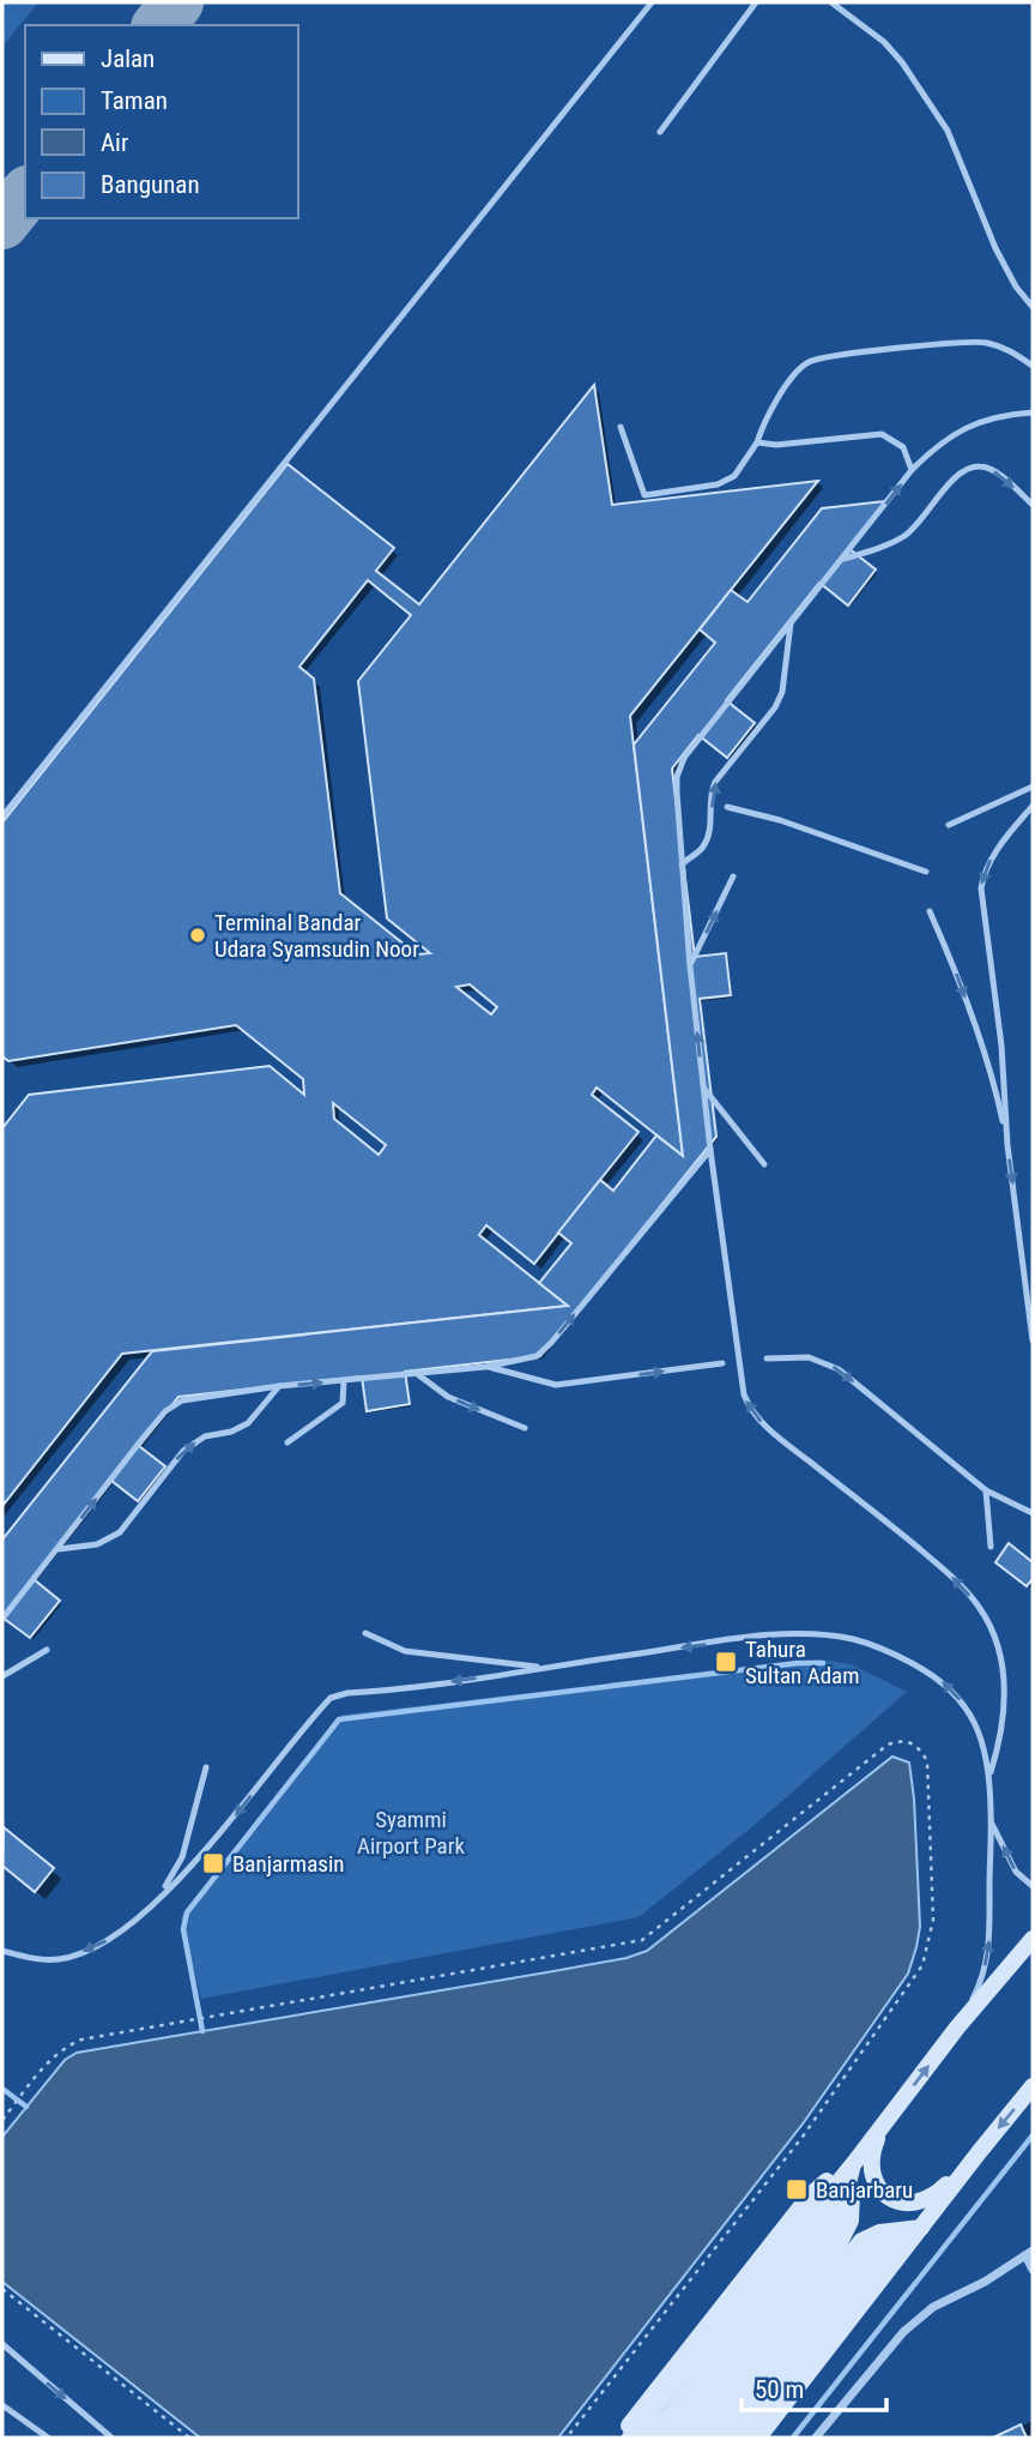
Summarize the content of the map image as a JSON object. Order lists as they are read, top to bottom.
{
  "parks": ["Syammi Airport Park"],
  "places": {
    "other": ["Terminal Bandar Udara Syamsudin Noor"],
    "transit": ["Tahura Sultan Adam", "Banjarmasin", "Banjarbaru"]
  },
  "legend": [
    "Jalan",
    "Taman",
    "Air",
    "Bangunan"
  ],
  "scale_bar": "50 m"
}
